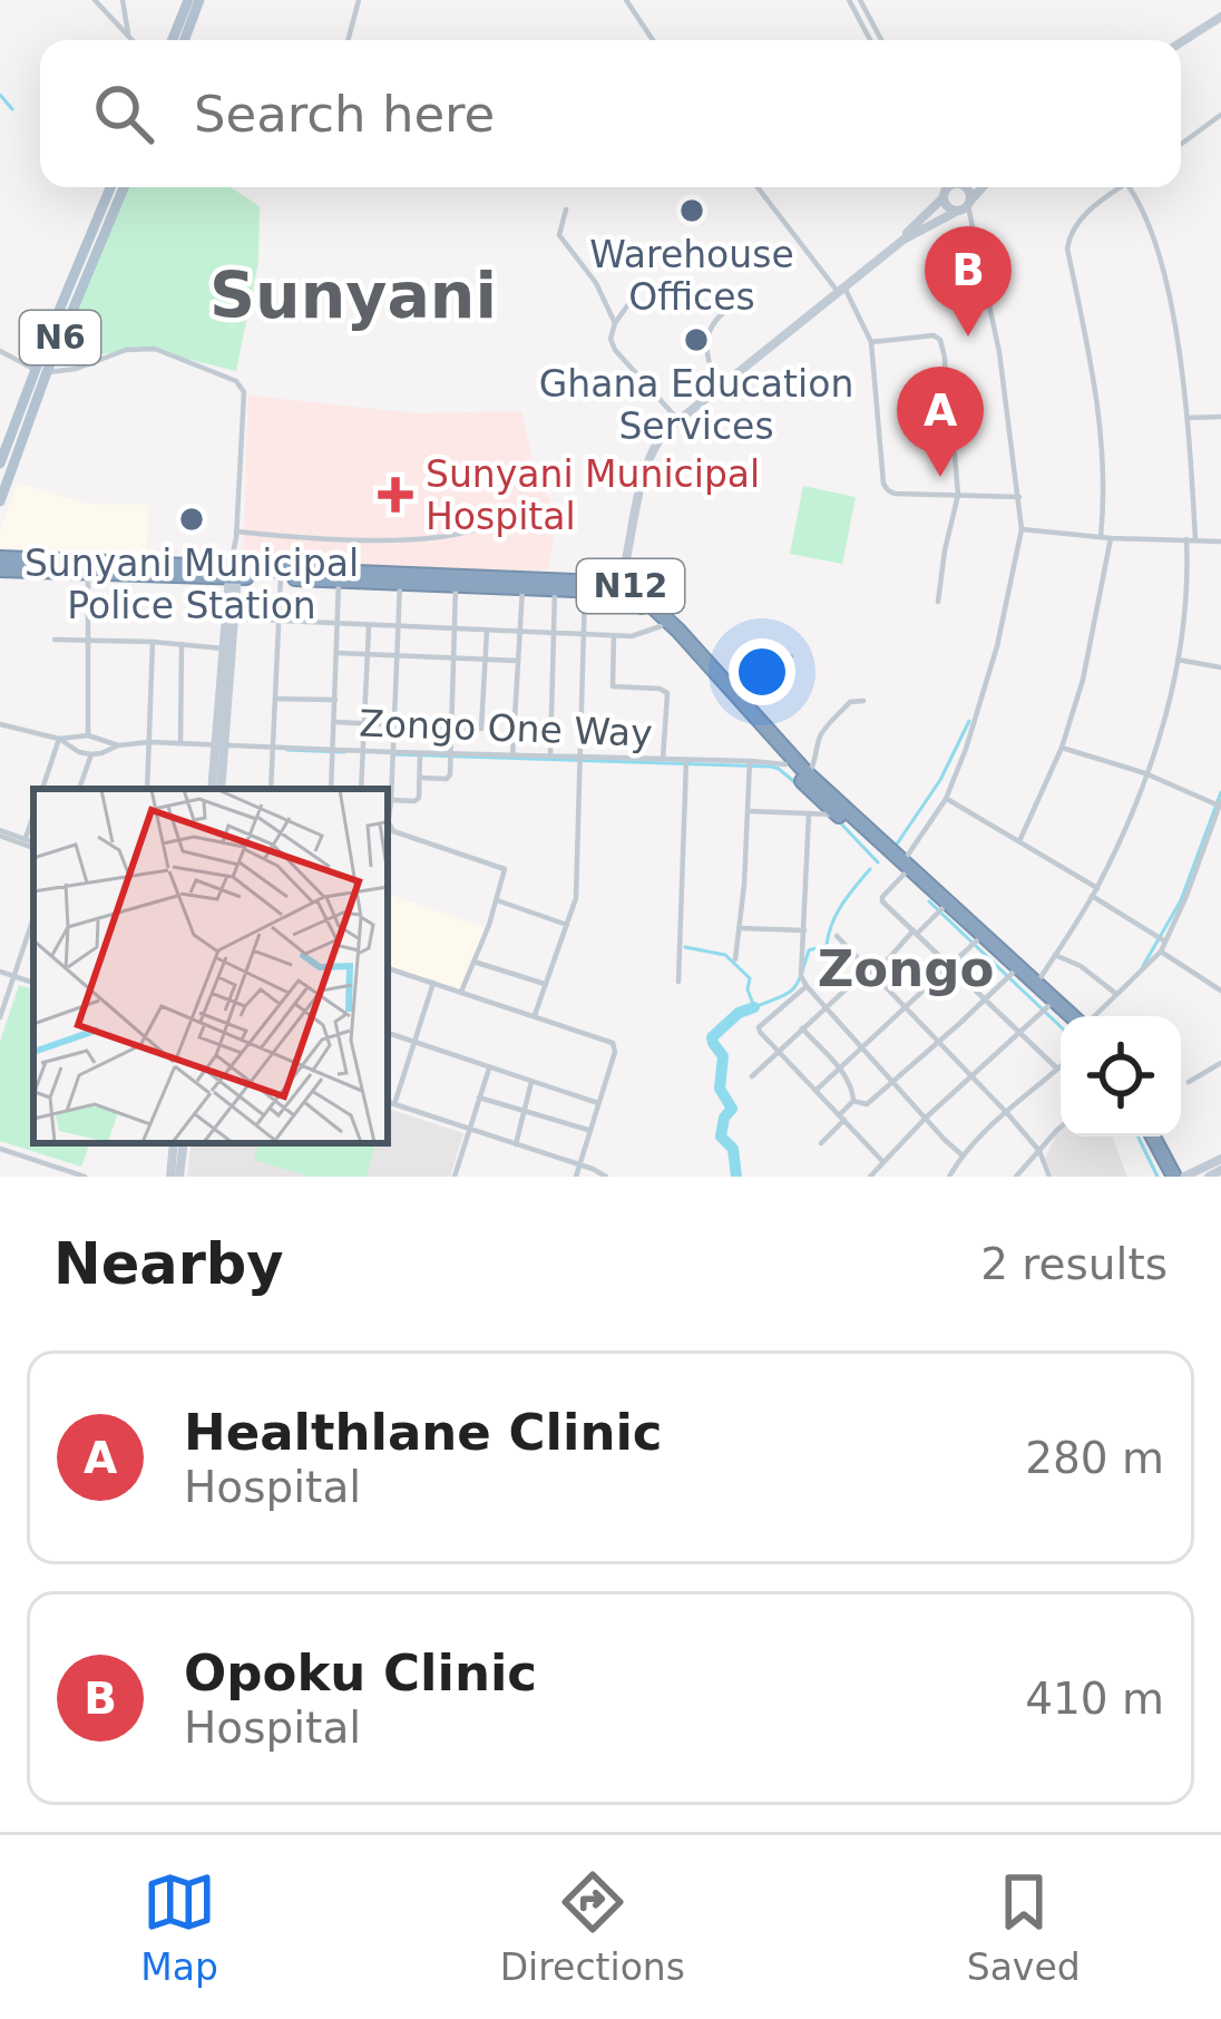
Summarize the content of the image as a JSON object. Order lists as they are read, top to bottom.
{
  "streets": {
    "highway": ["N12"],
    "main road": ["N6"],
    "street": ["Zongo One Way"]
  },
  "crossings": [
    ["N12", "Zongo One Way"]
  ],
  "districts": ["Sunyani", "Zongo"],
  "places": {
    "other": ["Warehouse Offices", "Ghana Education Services", "Sunyani Municipal Police Station"],
    "health": ["Sunyani Municipal Hospital"]
  },
  "page": {
    "search": "Search here",
    "pins": ["B", "A"],
    "heading": ["Nearby", "2 results"],
    "list": [
      {
        "mark": "A",
        "name": "Healthlane Clinic",
        "note": "Hospital",
        "value": "280 m"
      },
      {
        "mark": "B",
        "name": "Opoku Clinic",
        "note": "Hospital",
        "value": "410 m"
      }
    ],
    "nav": ["Map", "Directions", "Saved"]
  }
}
